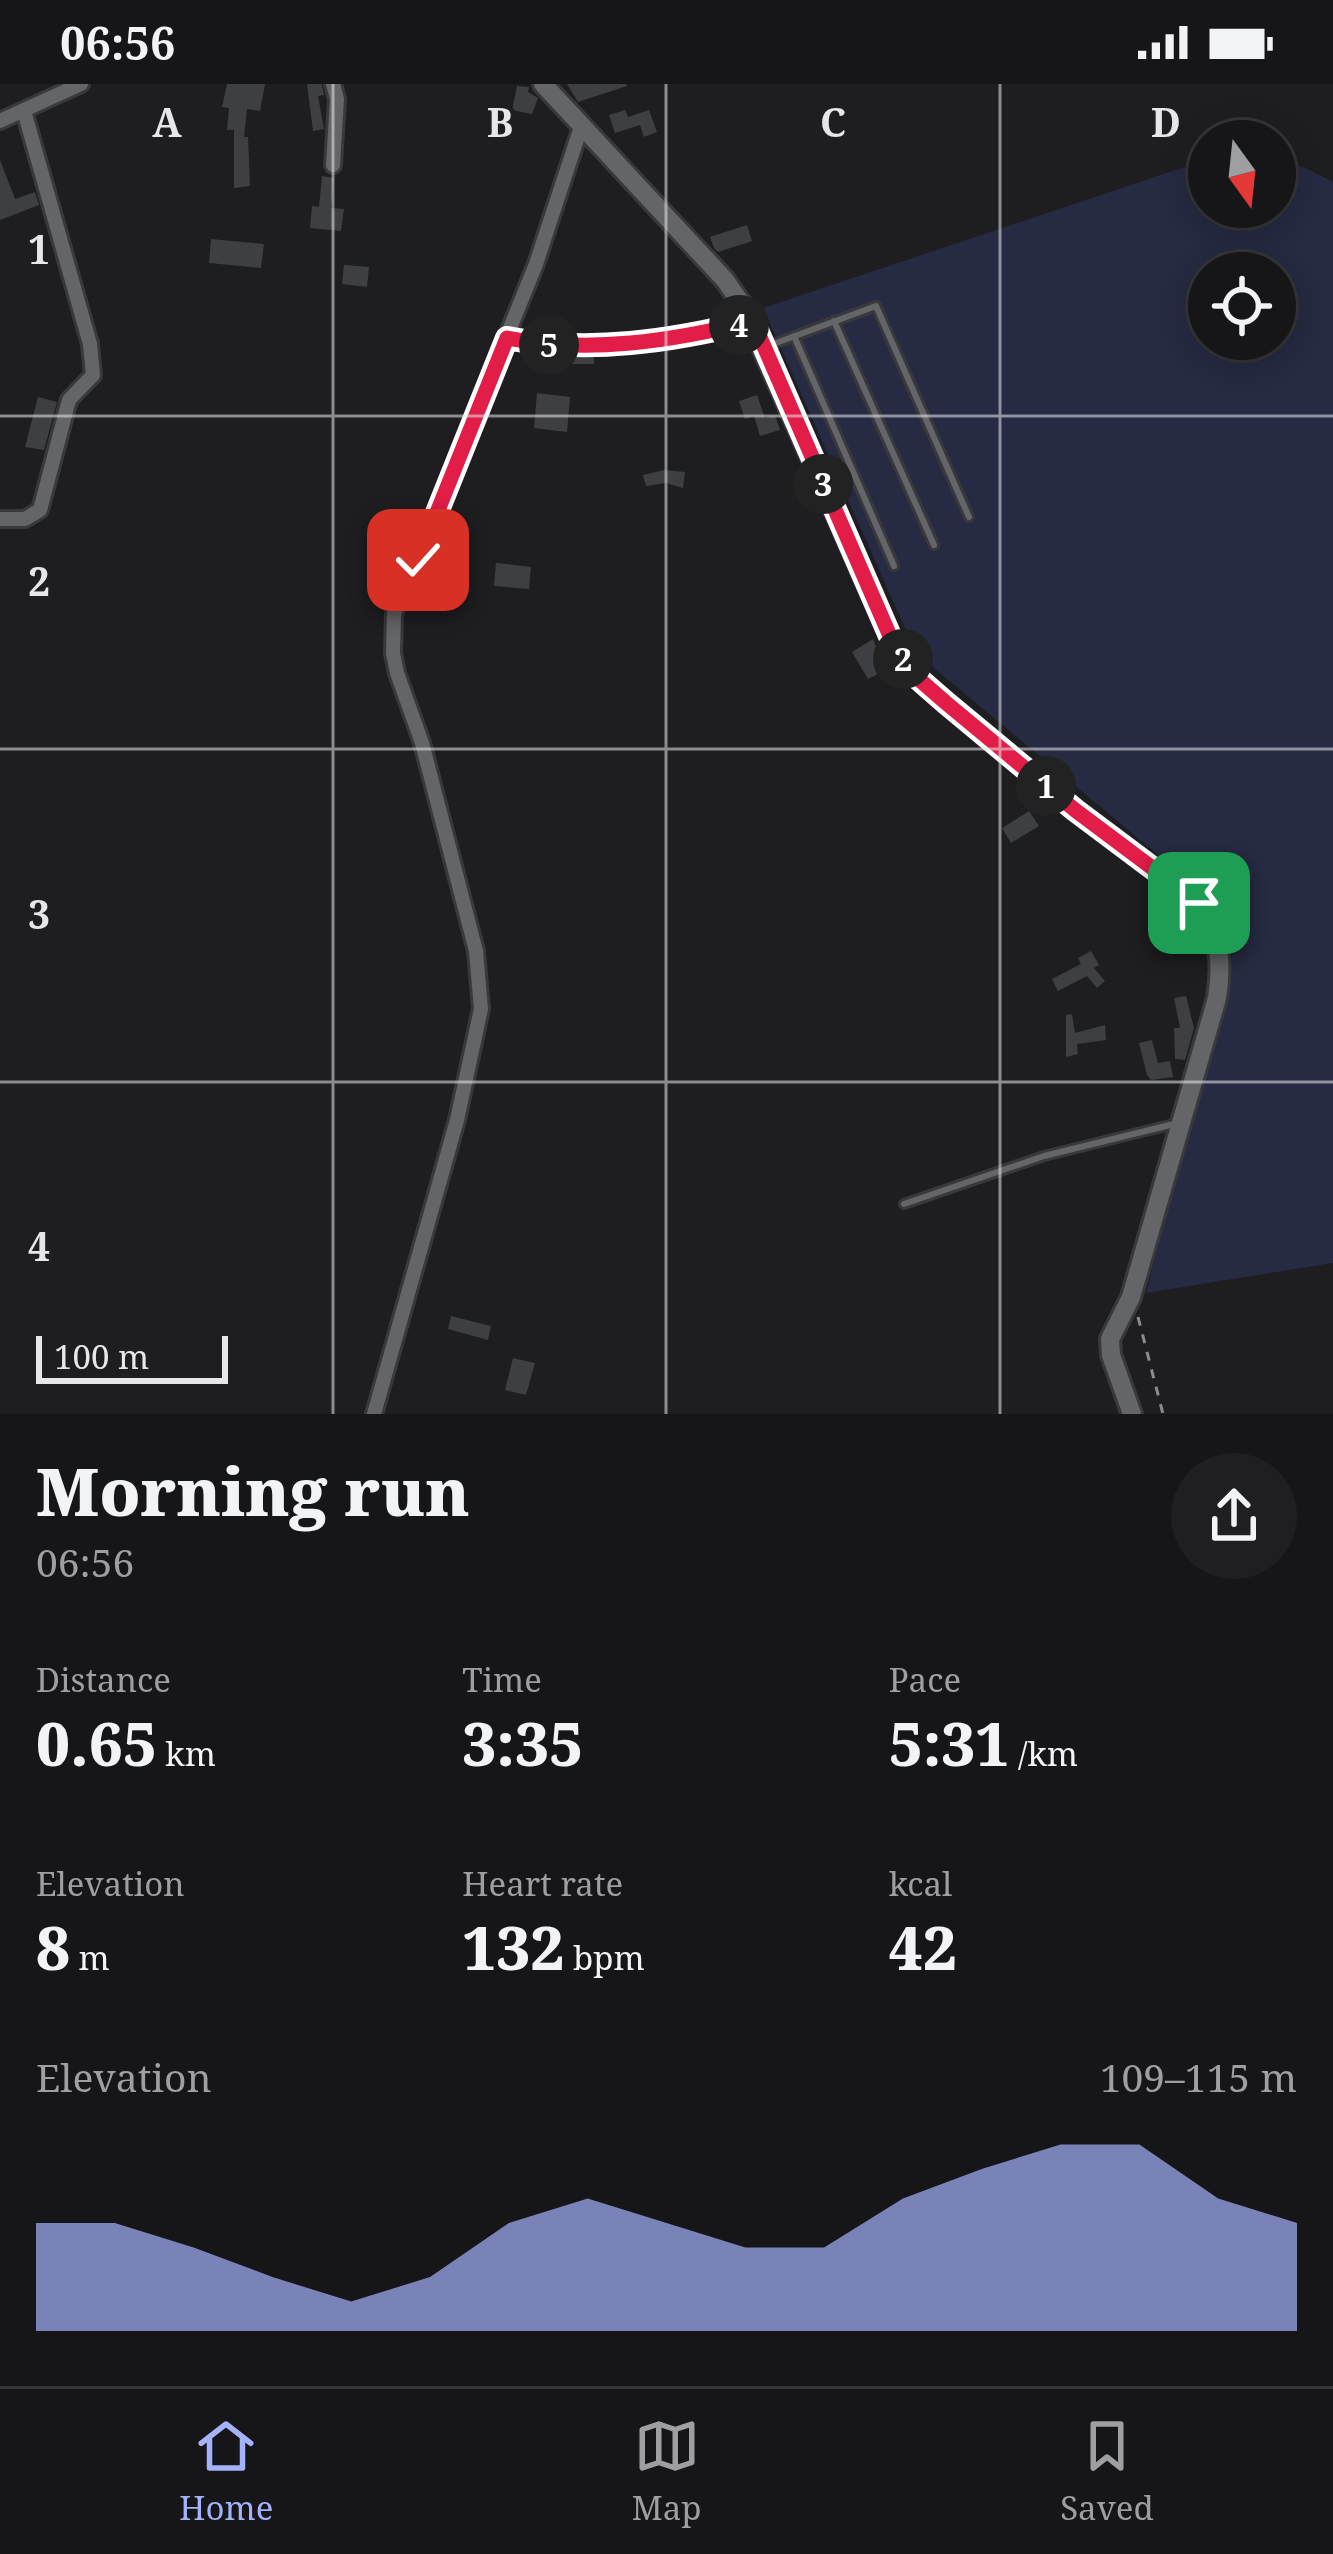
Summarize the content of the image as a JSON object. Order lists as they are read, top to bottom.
{
  "scale_bar": "100 m",
  "north": "bottom",
  "page": {
    "status": "06:56",
    "pins": [
      "4",
      "5",
      "3",
      "2",
      "1"
    ],
    "scale": "100 m",
    "heading": ["Morning run", "06:56"],
    "stats": [
      ["Distance", "0.65 km"],
      ["Time", "3:35"],
      ["Pace", "5:31 /km"],
      ["Elevation", "8 m"],
      ["Heart rate", "132 bpm"],
      ["kcal", "42"]
    ],
    "chart": ["Elevation", "109–115 m"],
    "tabs": ["Home", "Map", "Saved"]
  },
  "grid": {
    "columns": [
      "A",
      "B",
      "C",
      "D"
    ],
    "rows": [
      "1",
      "2",
      "3",
      "4"
    ]
  }
}
